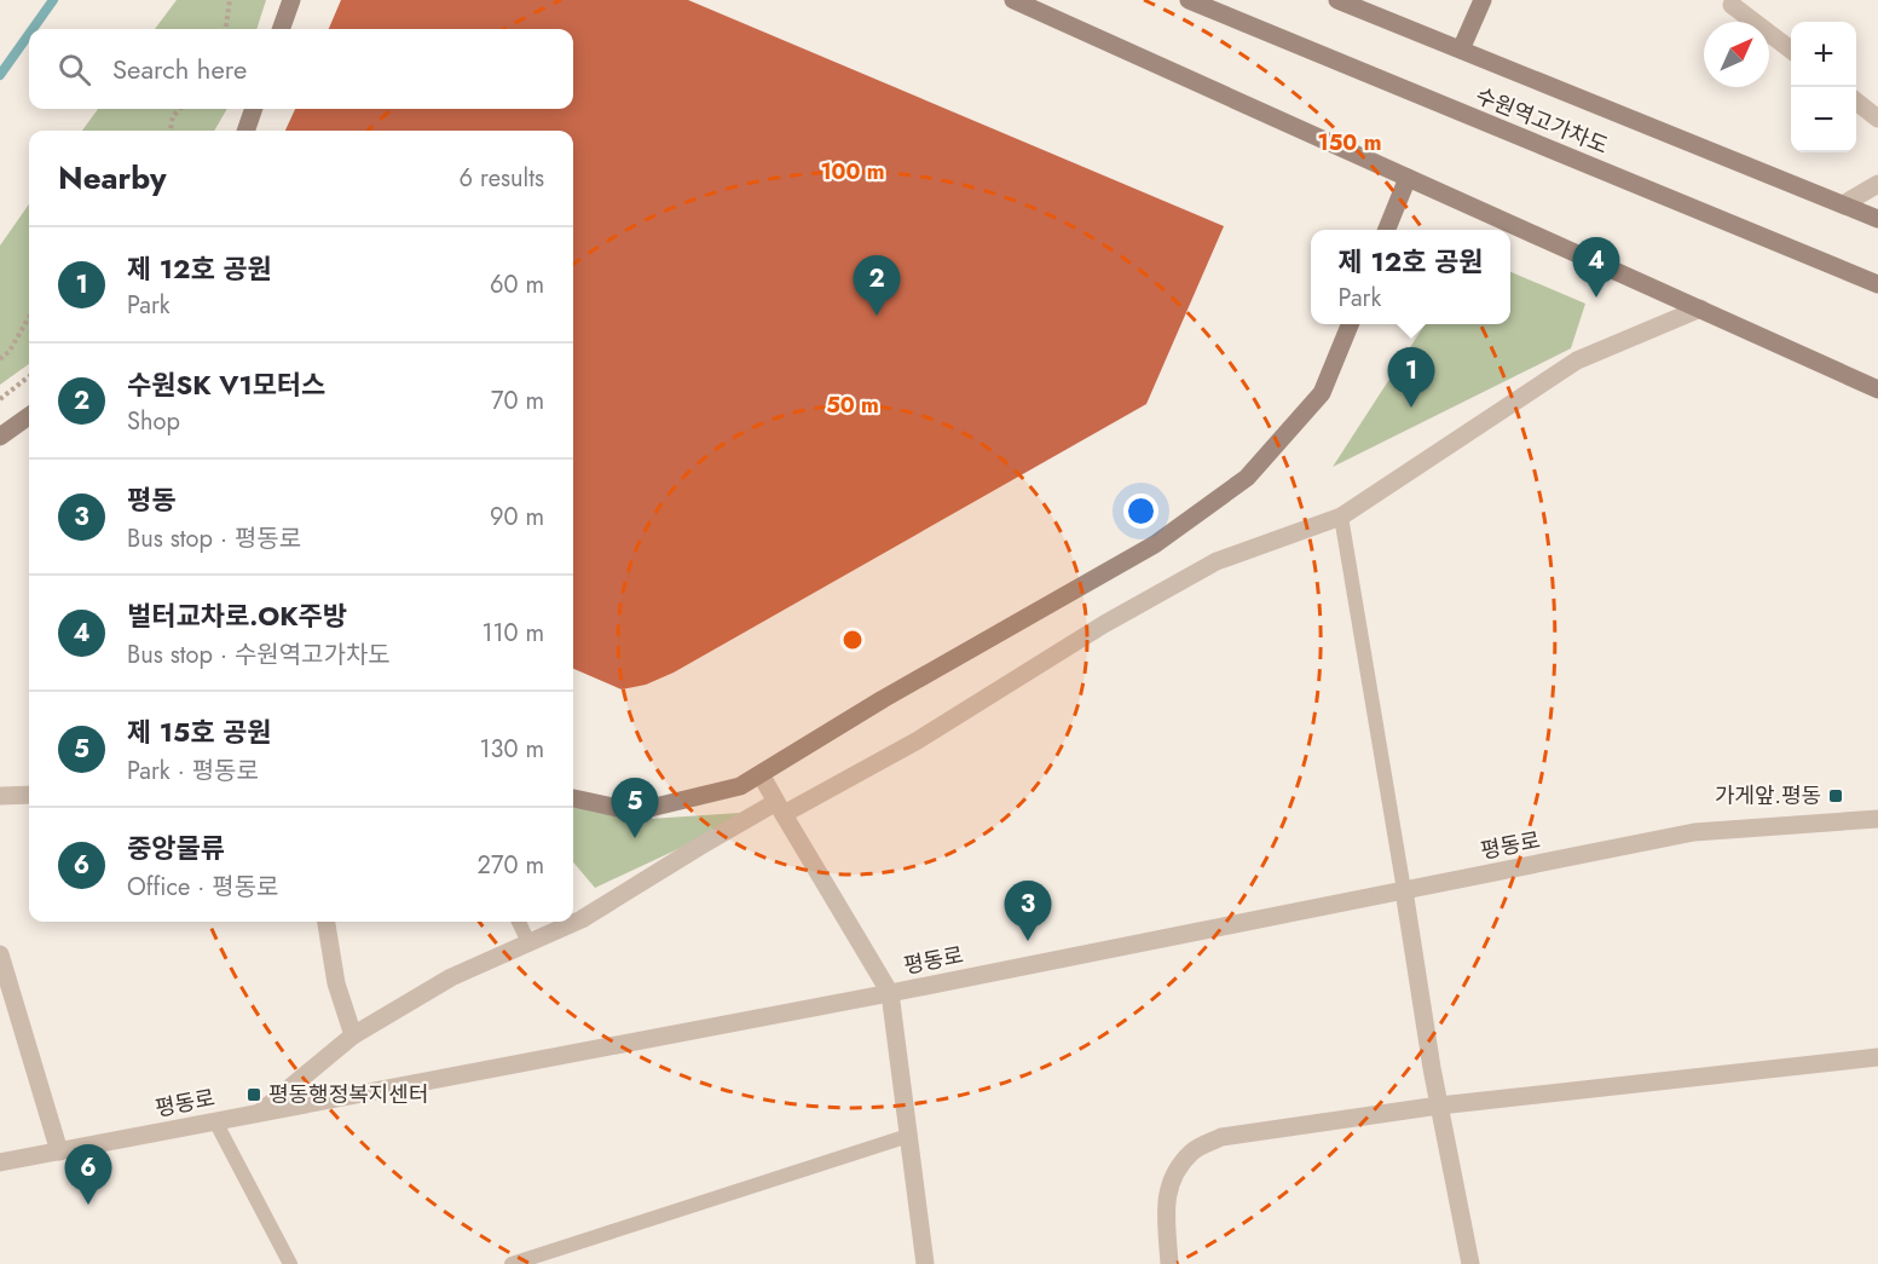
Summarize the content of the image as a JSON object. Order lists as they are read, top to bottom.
{
  "streets": {
    "main road": ["수원역고가차도"],
    "street": ["평동로"]
  },
  "places": {
    "transit": ["가게앞.평동", "평동행정복지센터"]
  },
  "north": "top right",
  "page": {
    "map_buttons": ["+", "−"],
    "search": "Search here",
    "heading": ["Nearby", "6 results"],
    "list": [
      {
        "mark": "1",
        "name": "제 12호 공원",
        "note": "Park",
        "value": "60 m"
      },
      {
        "mark": "2",
        "name": "수원SK V1모터스",
        "note": "Shop",
        "value": "70 m"
      },
      {
        "mark": "3",
        "name": "평동",
        "note": "Bus stop · 평동로",
        "value": "90 m"
      },
      {
        "mark": "4",
        "name": "벌터교차로.OK주방",
        "note": "Bus stop · 수원역고가차도",
        "value": "110 m"
      },
      {
        "mark": "5",
        "name": "제 15호 공원",
        "note": "Park · 평동로",
        "value": "130 m"
      },
      {
        "mark": "6",
        "name": "중앙물류",
        "note": "Office · 평동로",
        "value": "270 m"
      }
    ],
    "popup": ["제 12호 공원", "Park"],
    "pins": [
      "4",
      "2",
      "1",
      "5",
      "3",
      "6"
    ]
  },
  "rings": ["150 m", "100 m", "50 m"]
}
